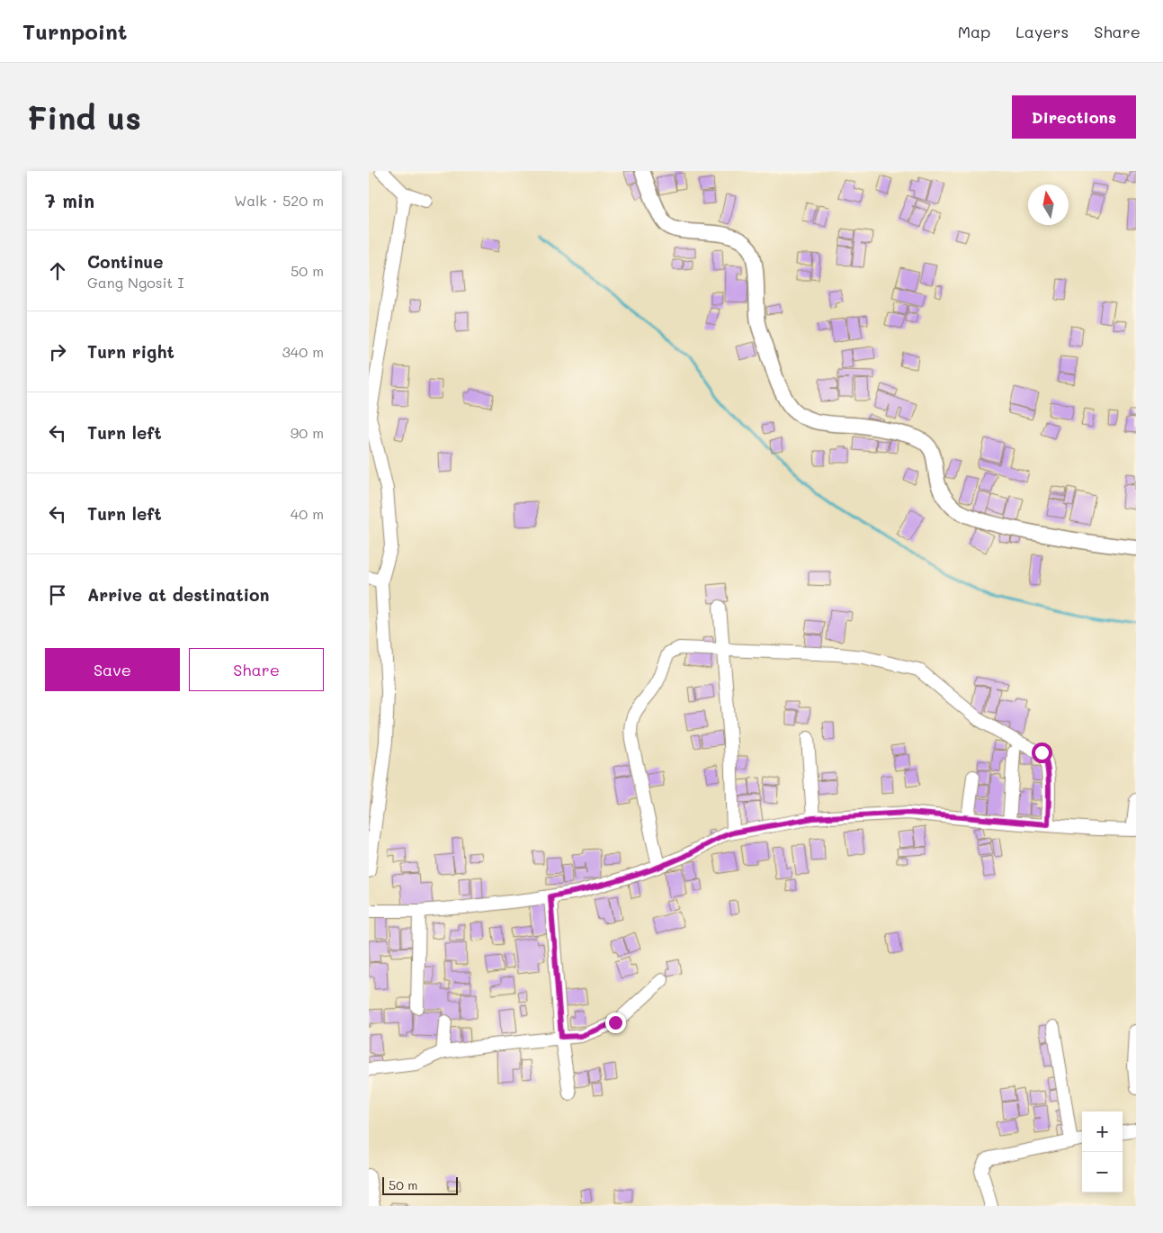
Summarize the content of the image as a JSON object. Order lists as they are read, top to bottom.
{
  "scale_bar": "50 m",
  "north": "top",
  "page": {
    "header": "Turnpoint",
    "nav": ["Map", "Layers", "Share"],
    "buttons": [
      "Directions",
      ["Save", "Share"]
    ],
    "title": "Find us",
    "heading": ["7 min", "Walk · 520 m"],
    "list": [
      ["Continue", "Gang Ngosit I", "50 m"],
      ["Turn right", "340 m"],
      ["Turn left", "90 m"],
      ["Turn left", "40 m"],
      "Arrive at destination"
    ],
    "map_buttons": ["+", "−"],
    "scale": "50 m"
  }
}
